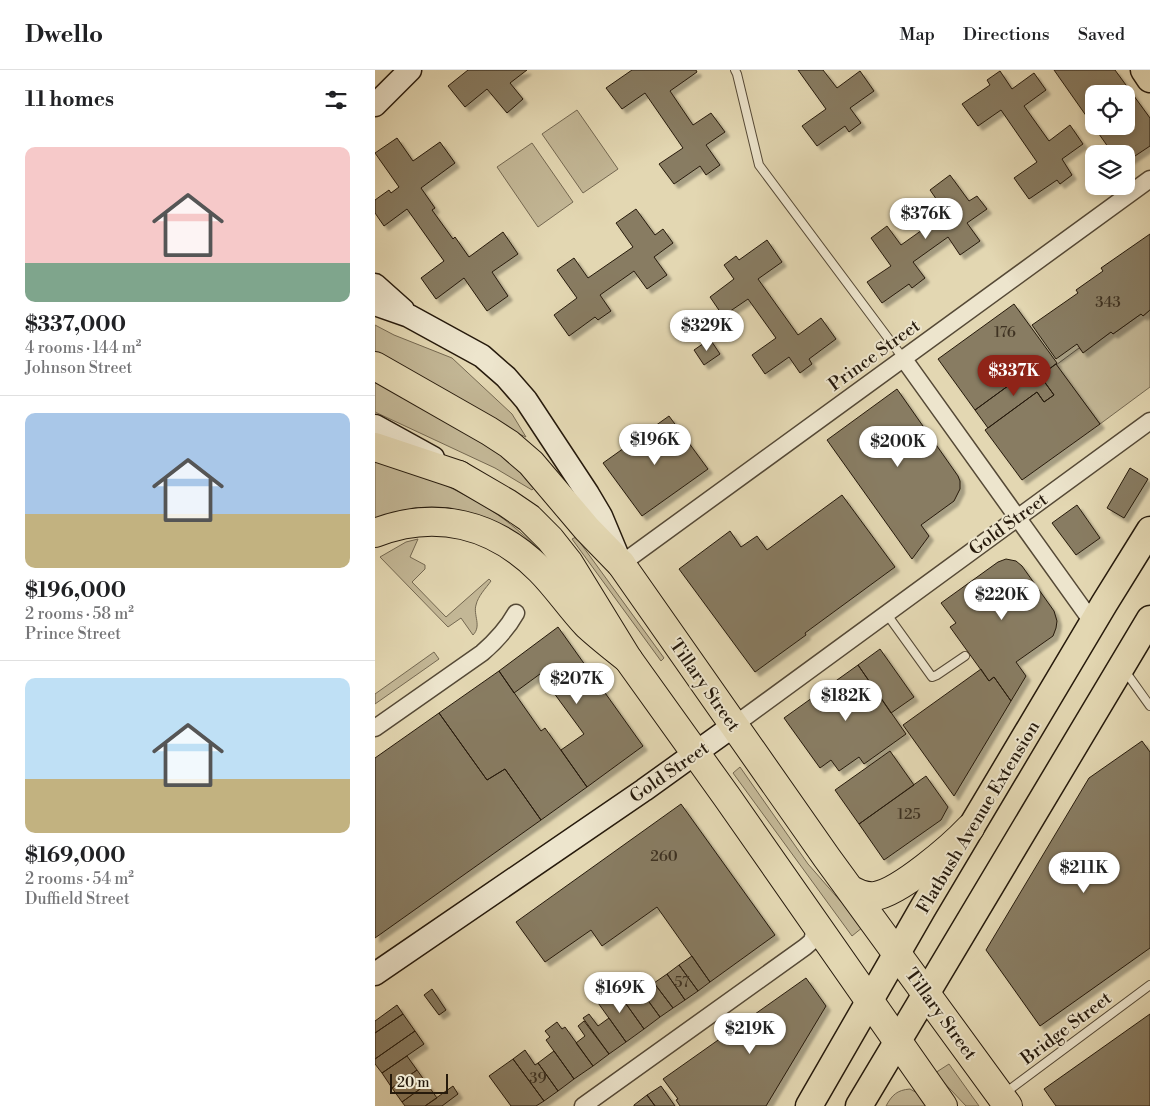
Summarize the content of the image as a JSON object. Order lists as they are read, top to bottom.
{
  "streets": {
    "highway": ["Tillary Street"],
    "main road": ["Gold Street", "Flatbush Avenue Extension"],
    "street": ["Prince Street"],
    "lane": ["Bridge Street"]
  },
  "crossings": [
    ["Prince Street", "Tillary Street"],
    ["Gold Street", "Tillary Street"],
    ["Tillary Street", "Flatbush Avenue Extension"],
    ["Tillary Street", "Bridge Street"]
  ],
  "house_numbers": [
    "343",
    "176",
    "125",
    "260",
    "57",
    "39"
  ],
  "scale_bar": "20 m",
  "page": {
    "header": "Dwello",
    "nav": ["Map", "Directions", "Saved"],
    "heading": "11 homes",
    "list": [
      {
        "name": "$337,000",
        "note": "4 rooms · 144 m² · Johnson Street"
      },
      {
        "name": "$196,000",
        "note": "2 rooms · 58 m² · Prince Street"
      },
      {
        "name": "$169,000",
        "note": "2 rooms · 54 m² · Duffield Street"
      }
    ],
    "price": [
      "$376K",
      "$329K",
      "$337K",
      "$196K",
      "$200K",
      "$220K",
      "$207K",
      "$182K",
      "$211K",
      "$169K",
      "$219K"
    ],
    "scale": "20 m"
  }
}
